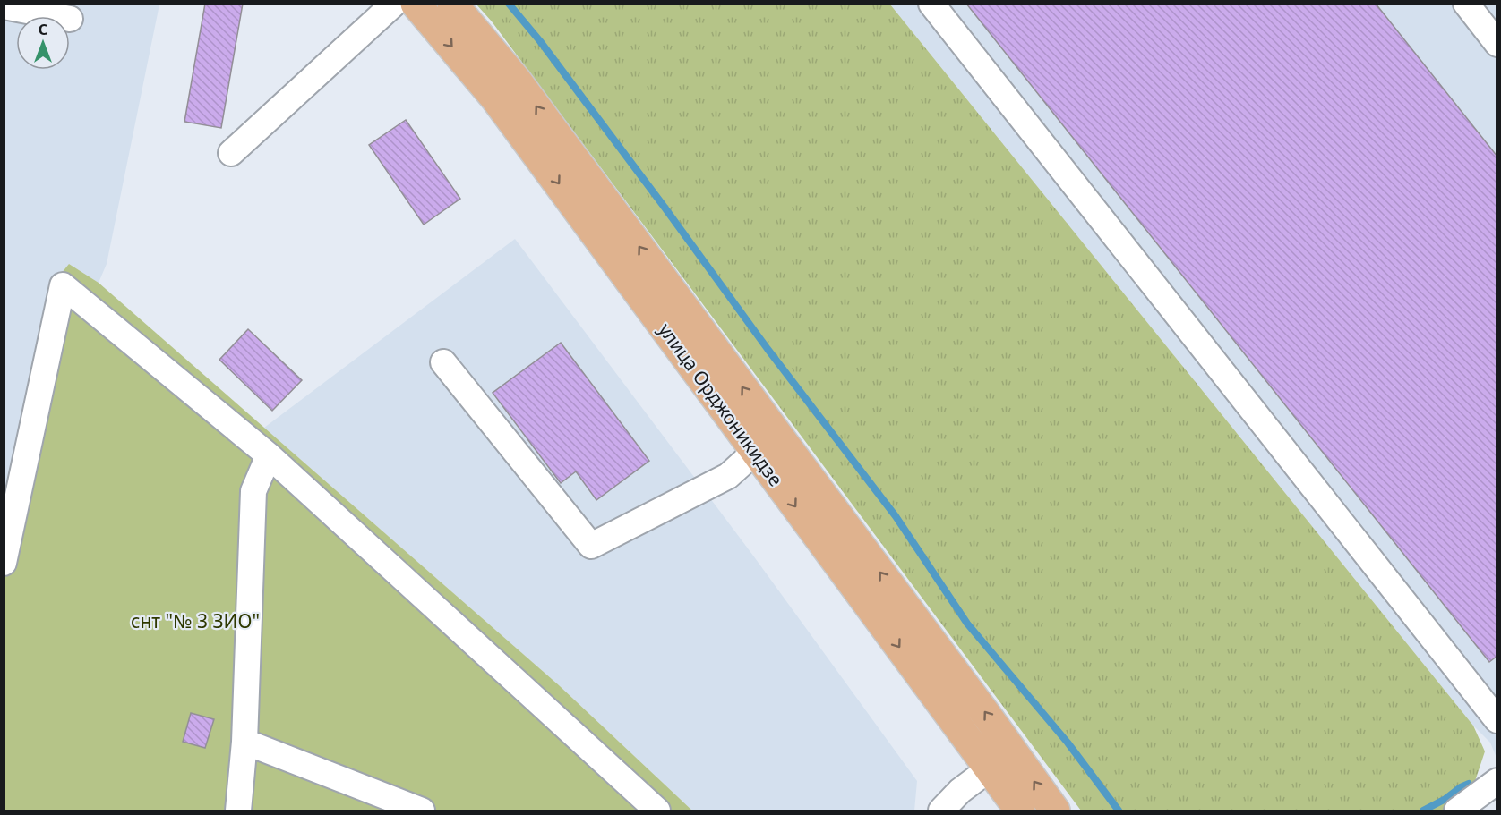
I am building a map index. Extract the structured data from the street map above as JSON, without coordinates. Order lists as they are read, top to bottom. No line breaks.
{"streets":{"main road":["улица Орджоникидзе"]},"parks":["снт \"№ 3 ЗИО\""],"north":"top"}
